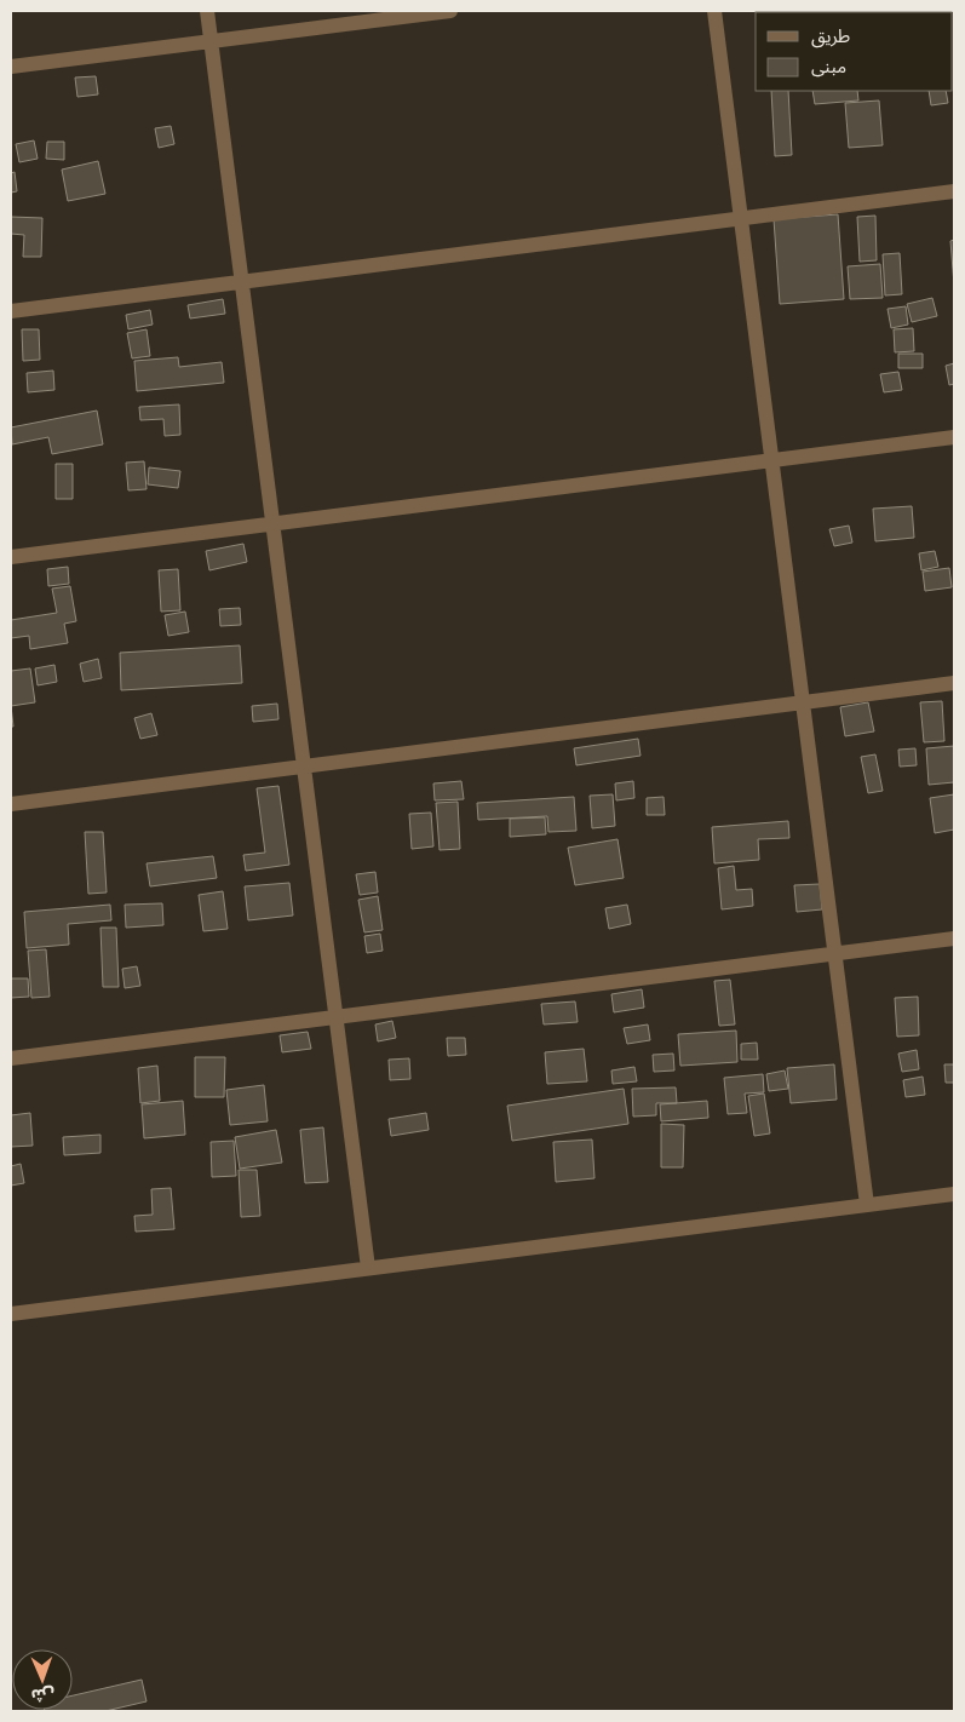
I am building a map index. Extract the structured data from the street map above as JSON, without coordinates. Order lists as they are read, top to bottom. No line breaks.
{"legend":["طريق","مبنى"],"north":"bottom"}
